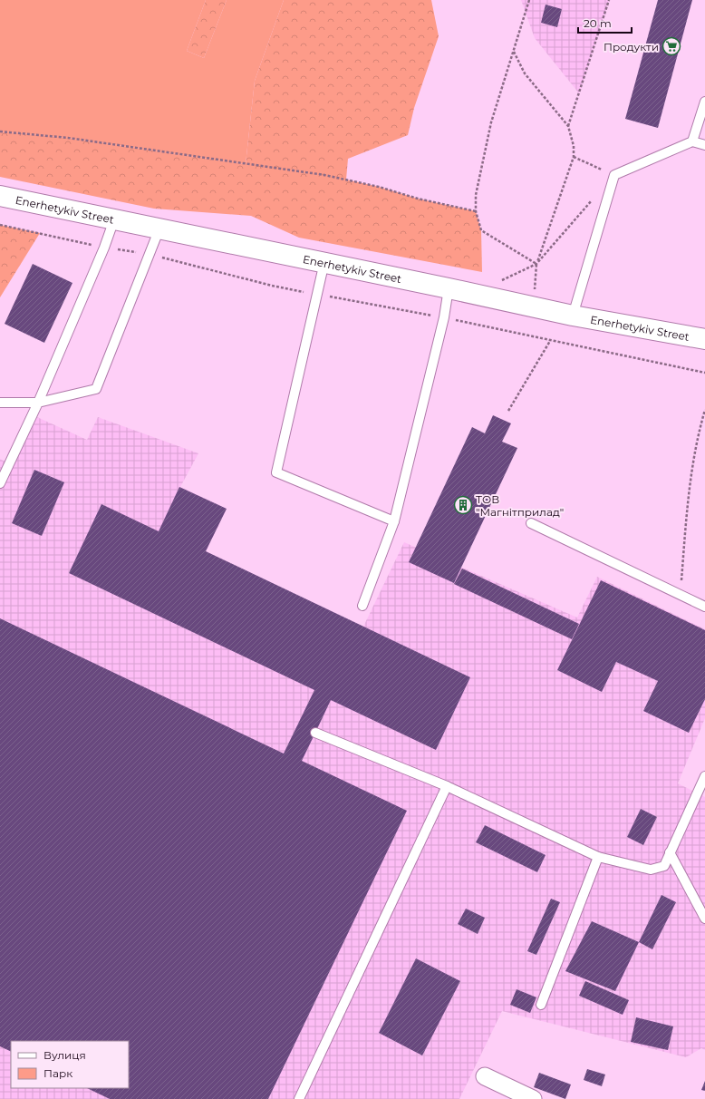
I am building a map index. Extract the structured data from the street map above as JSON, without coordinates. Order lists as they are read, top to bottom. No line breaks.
{"streets":{"main road":["Enerhetykiv Street"]},"places":{"supermarket":["Продукти"],"building":["ТОВ \"Магнітприлад\""]},"legend":["Вулиця","Парк"],"scale_bar":"20 m"}
